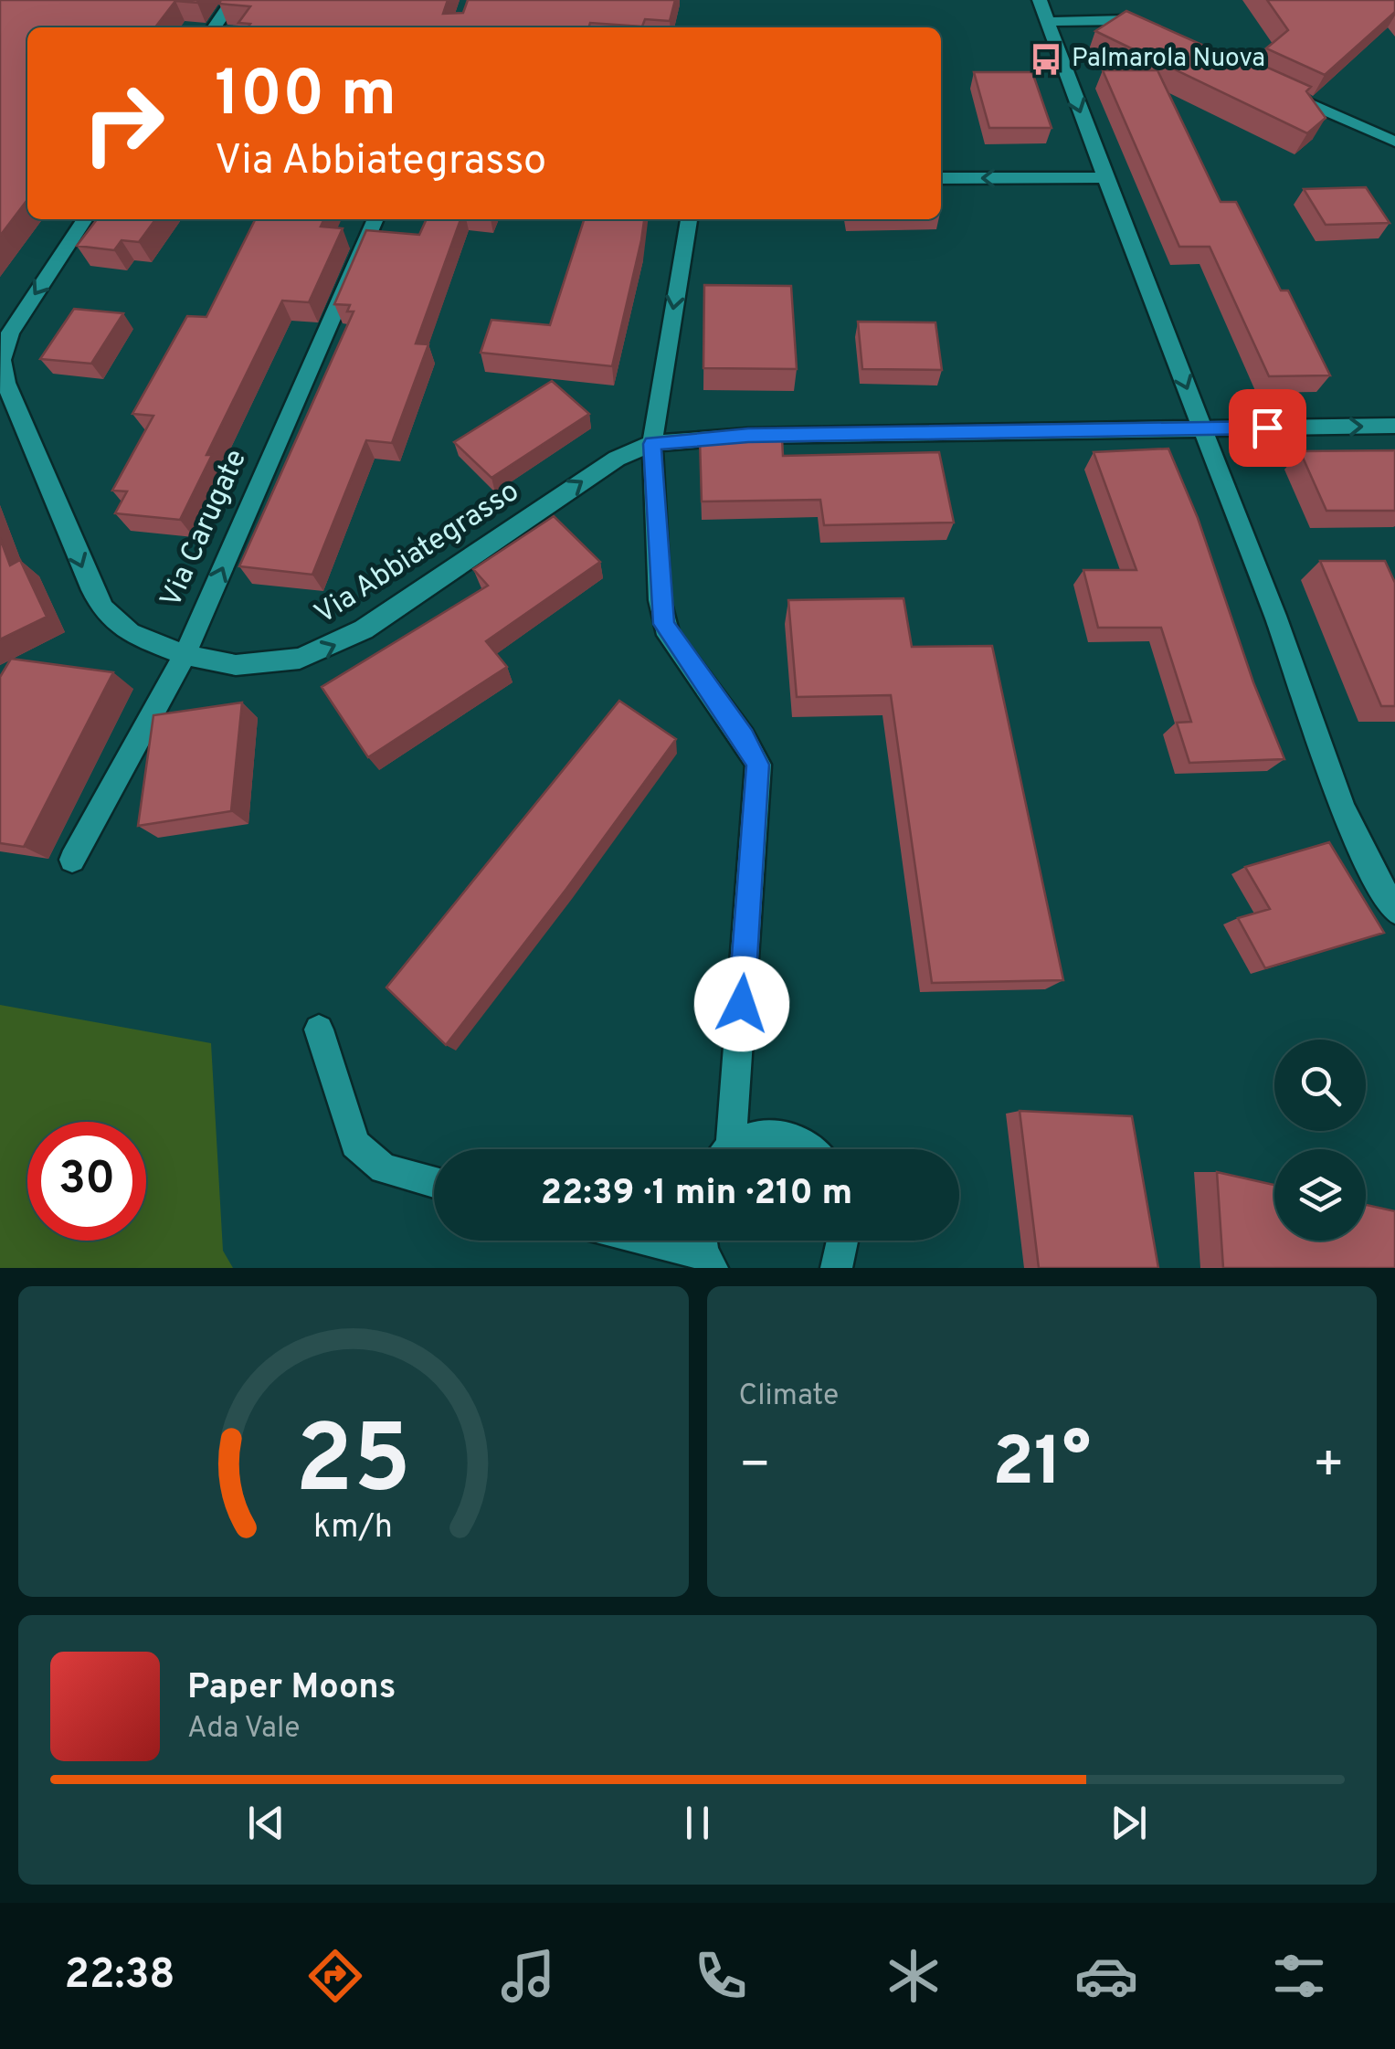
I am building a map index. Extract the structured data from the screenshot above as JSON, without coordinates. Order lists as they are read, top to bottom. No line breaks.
{"streets":{"street":["Via Carugate","Via Abbiategrasso"]},"crossings":[["Via Carugate","Via Abbiategrasso"]],"one_way":["Via Carugate"],"places":{"bus stop":["Palmarola Nuova"]},"page":{"turn":["100 m","Via Abbiategrasso"],"limit":"30","trip":"22:39 · 1 min · 210 m","tile":"Climate","heat":["−","21°","+"],"song":["Paper Moons","Ada Vale"],"tabs":"22:38","gauge":["25","km/h"]}}
